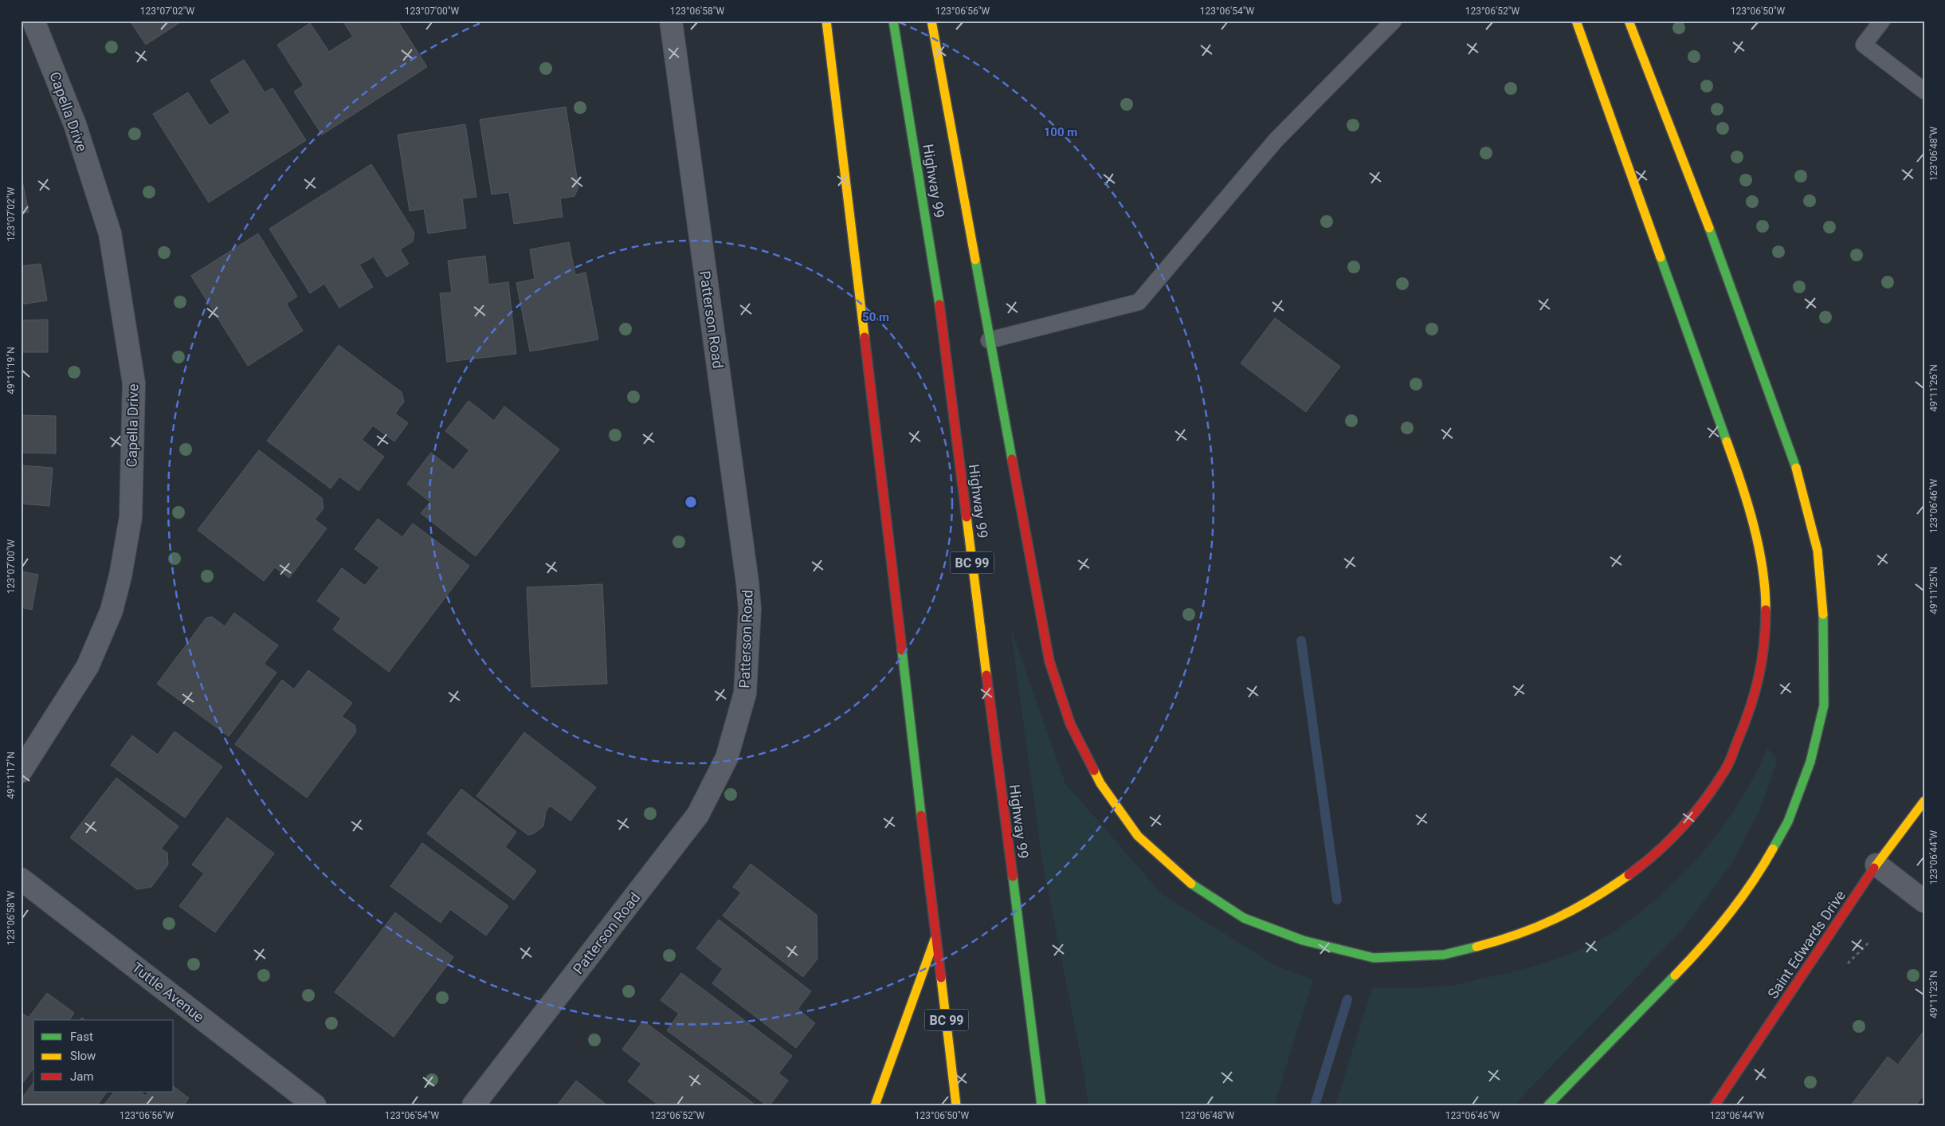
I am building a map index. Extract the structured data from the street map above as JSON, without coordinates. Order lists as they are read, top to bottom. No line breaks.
{"streets":{"main road":["Highway 99","BC 99","Saint Edwards Drive"],"street":["Capella Drive","Patterson Road","Tuttle Avenue"]},"legend":["Fast","Slow","Jam"],"coordinates":["123°07'02\"W","123°07'00\"W","123°06'58\"W","123°06'56\"W","123°06'54\"W","123°06'52\"W","123°06'50\"W","123°06'48\"W","49°11'19\"N","49°11'26\"N","123°06'46\"W","49°11'25\"N","49°11'17\"N","123°06'44\"W","49°11'23\"N"],"rings":["100 m","50 m"]}
